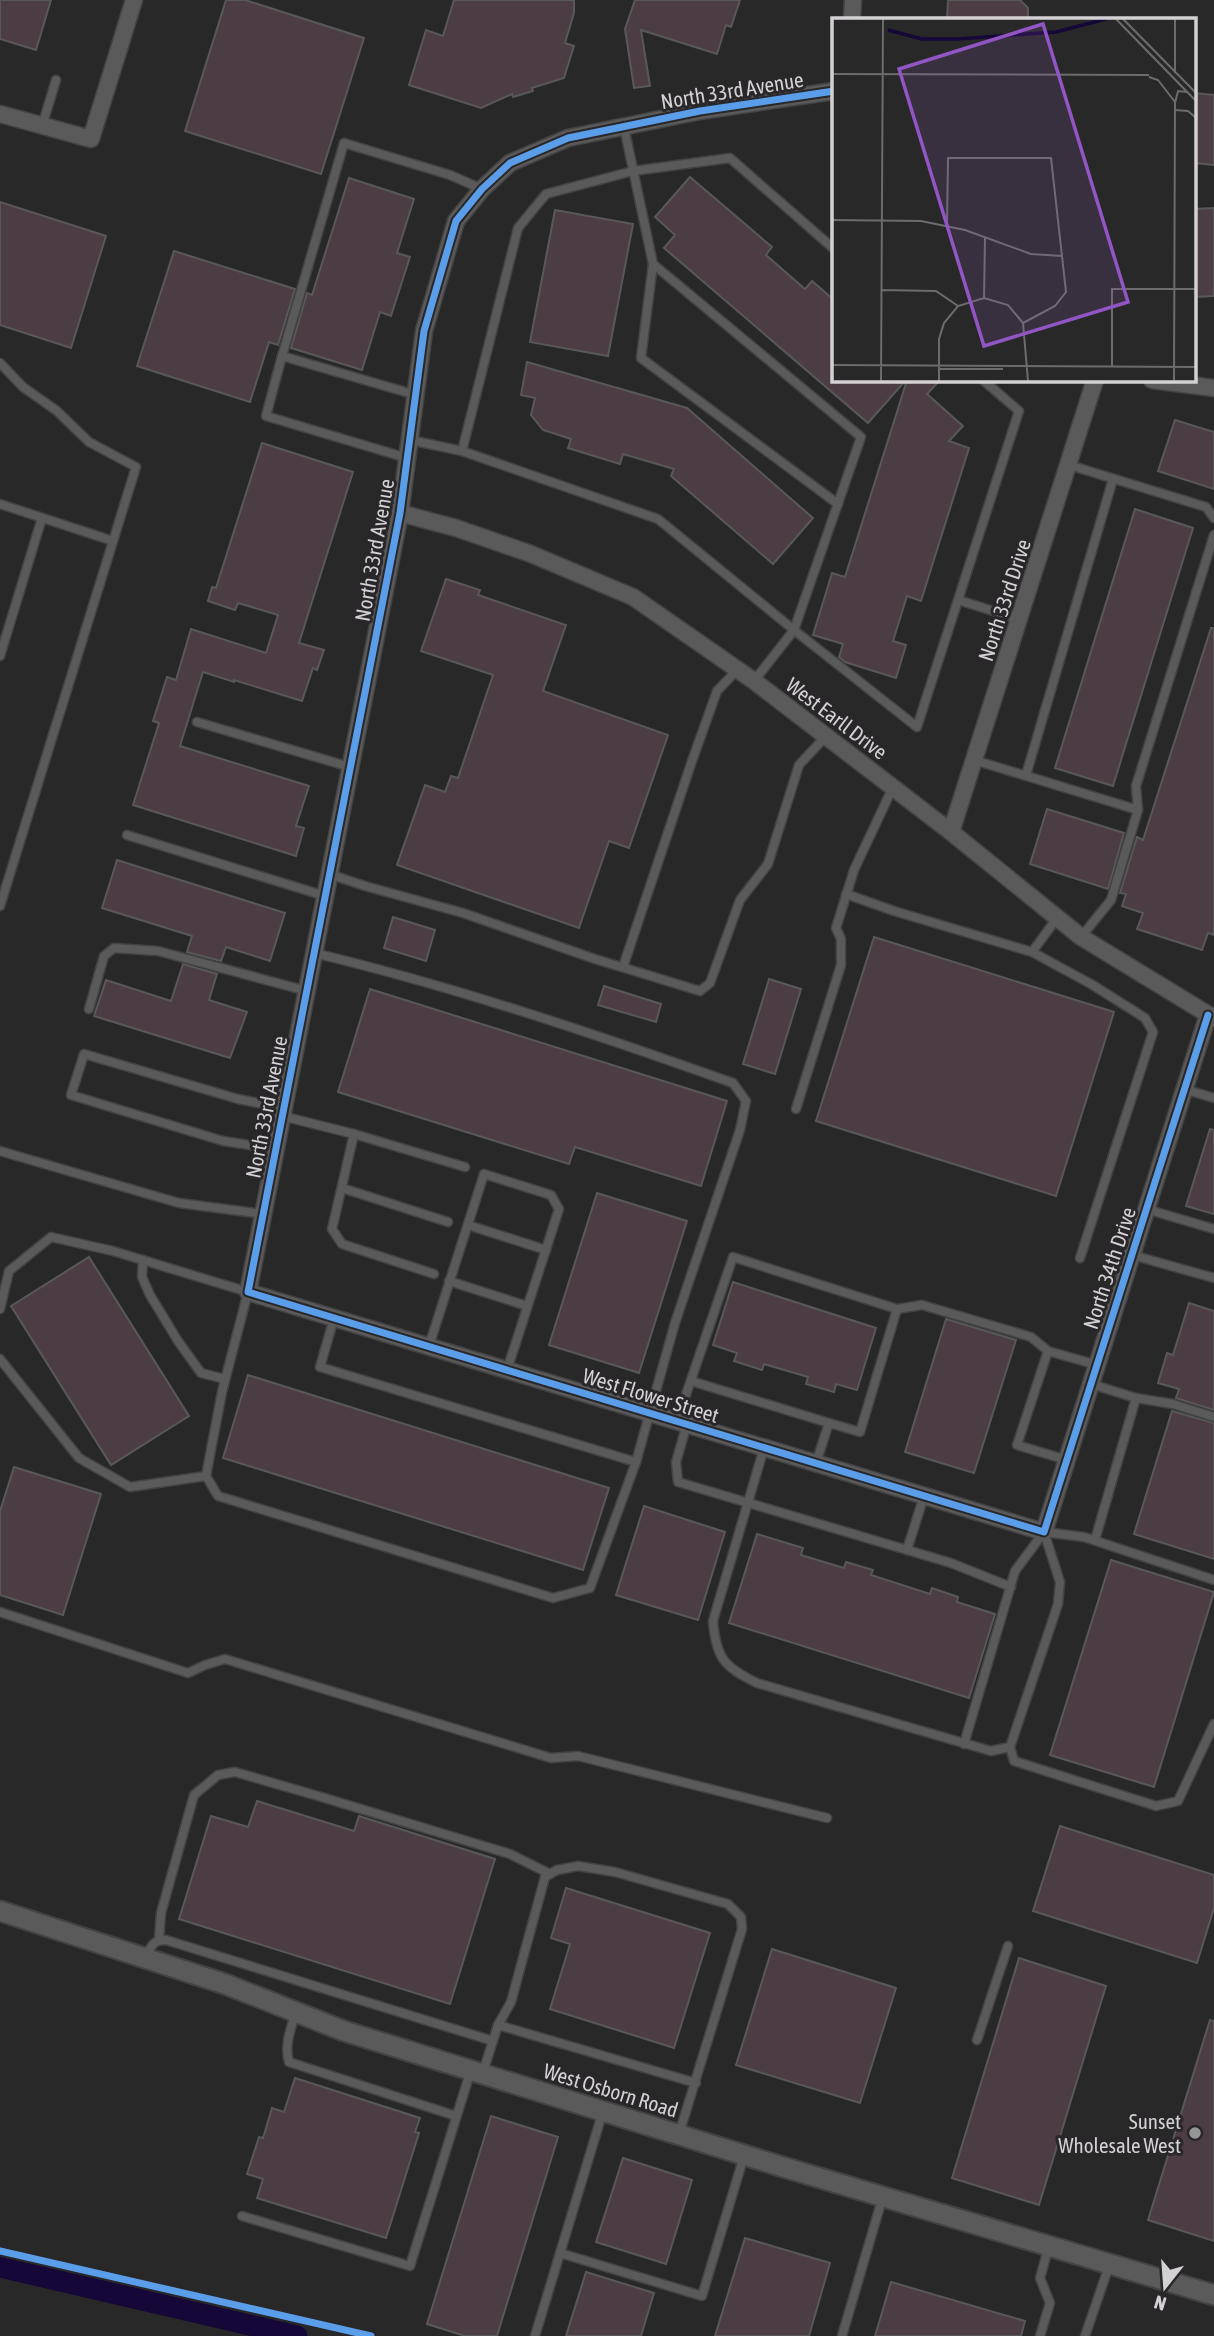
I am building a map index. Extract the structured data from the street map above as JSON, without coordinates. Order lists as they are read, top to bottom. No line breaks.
{"streets":{"street":["North 33rd Avenue","North 33rd Drive","West Earll Drive","North 34th Drive","West Flower Street","West Osborn Road"]},"crossings":[["North 33rd Avenue","West Earll Drive"],["North 33rd Avenue","West Flower Street"],["North 33rd Drive","West Earll Drive"],["West Earll Drive","North 34th Drive"],["North 34th Drive","West Flower Street"]],"places":["Sunset Wholesale West"],"north":"bottom"}
